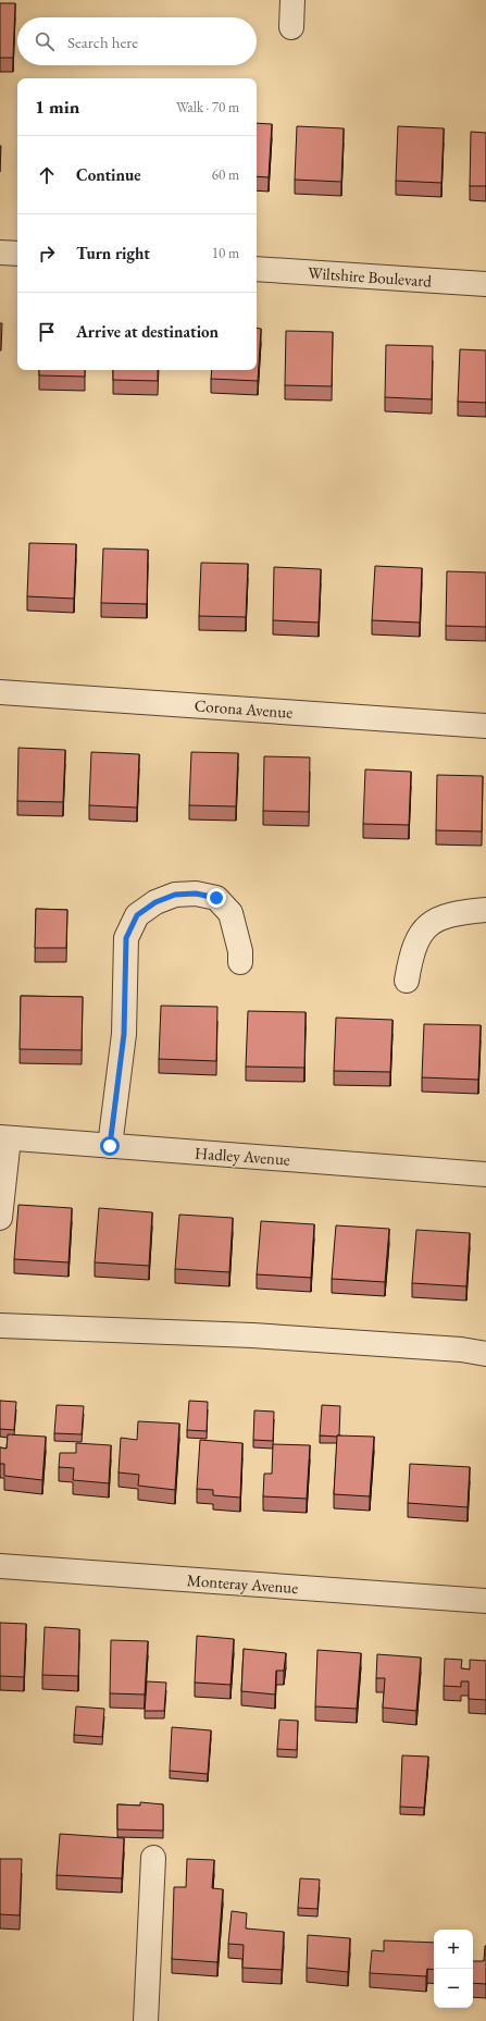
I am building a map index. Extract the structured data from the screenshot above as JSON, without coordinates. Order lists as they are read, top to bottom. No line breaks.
{"streets":{"street":["Wiltshire Boulevard","Corona Avenue","Hadley Avenue","Monteray Avenue"]},"page":{"search":"Search here","heading":["1 min","Walk · 70 m"],"list":[["Continue","60 m"],["Turn right","10 m"],"Arrive at destination"],"map_buttons":["+","−"]}}
